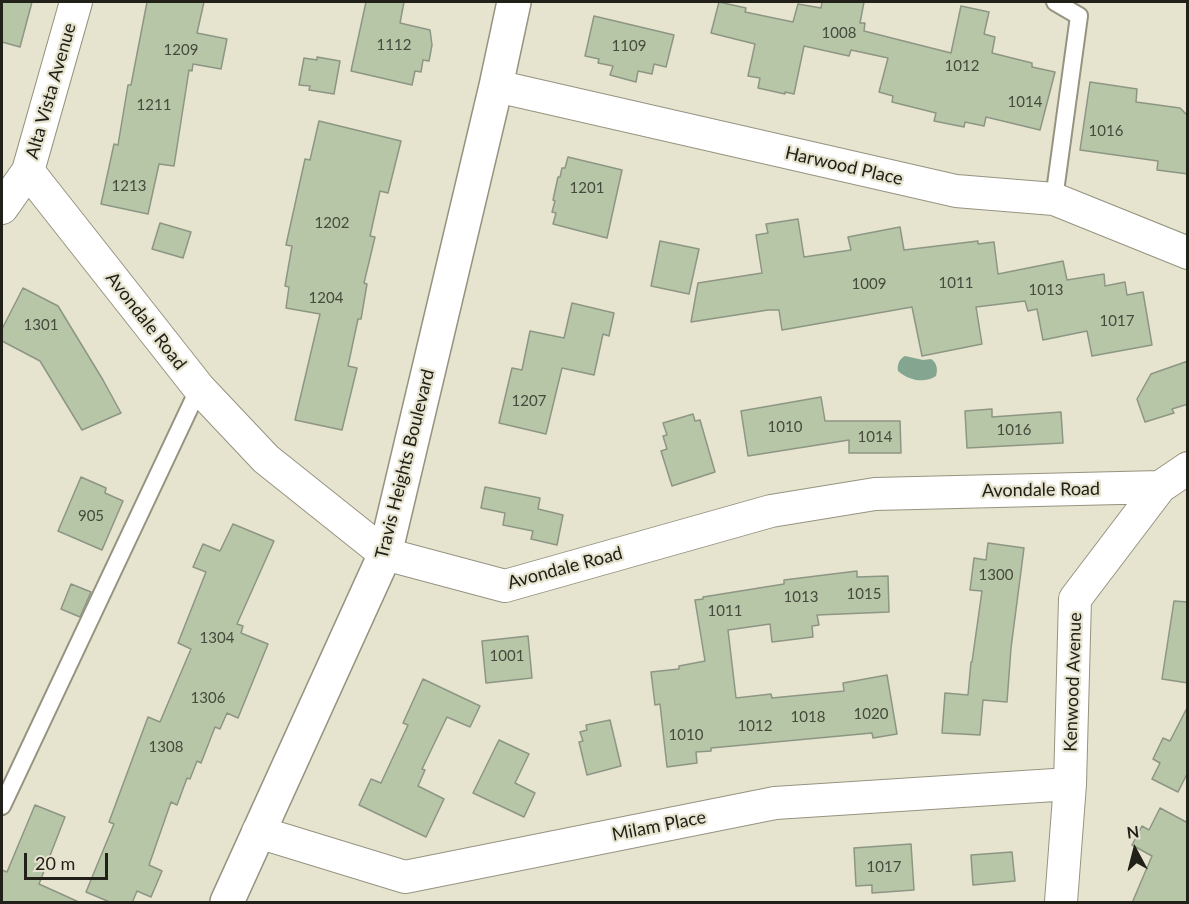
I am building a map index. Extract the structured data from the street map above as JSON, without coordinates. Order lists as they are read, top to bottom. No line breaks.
{"streets":{"street":["Alta Vista Avenue","Harwood Place","Avondale Road","Travis Heights Boulevard","Kenwood Avenue","Milam Place"]},"crossings":[["Alta Vista Avenue","Avondale Road"],["Harwood Place","Travis Heights Boulevard"],["Avondale Road","Travis Heights Boulevard"],["Avondale Road","Kenwood Avenue"],["Travis Heights Boulevard","Milam Place"],["Kenwood Avenue","Milam Place"]],"house_numbers":["1008","1112","1109","1209","1012","1014","1211","1016","1213","1201","1202","1011","1009","1013","1204","1017","1301","1207","1010","1016","1014","905","1300","1015","1013","1011","1304","1001","1306","1020","1018","1012","1010","1308","1017"],"scale_bar":"20 m","north":"top"}
